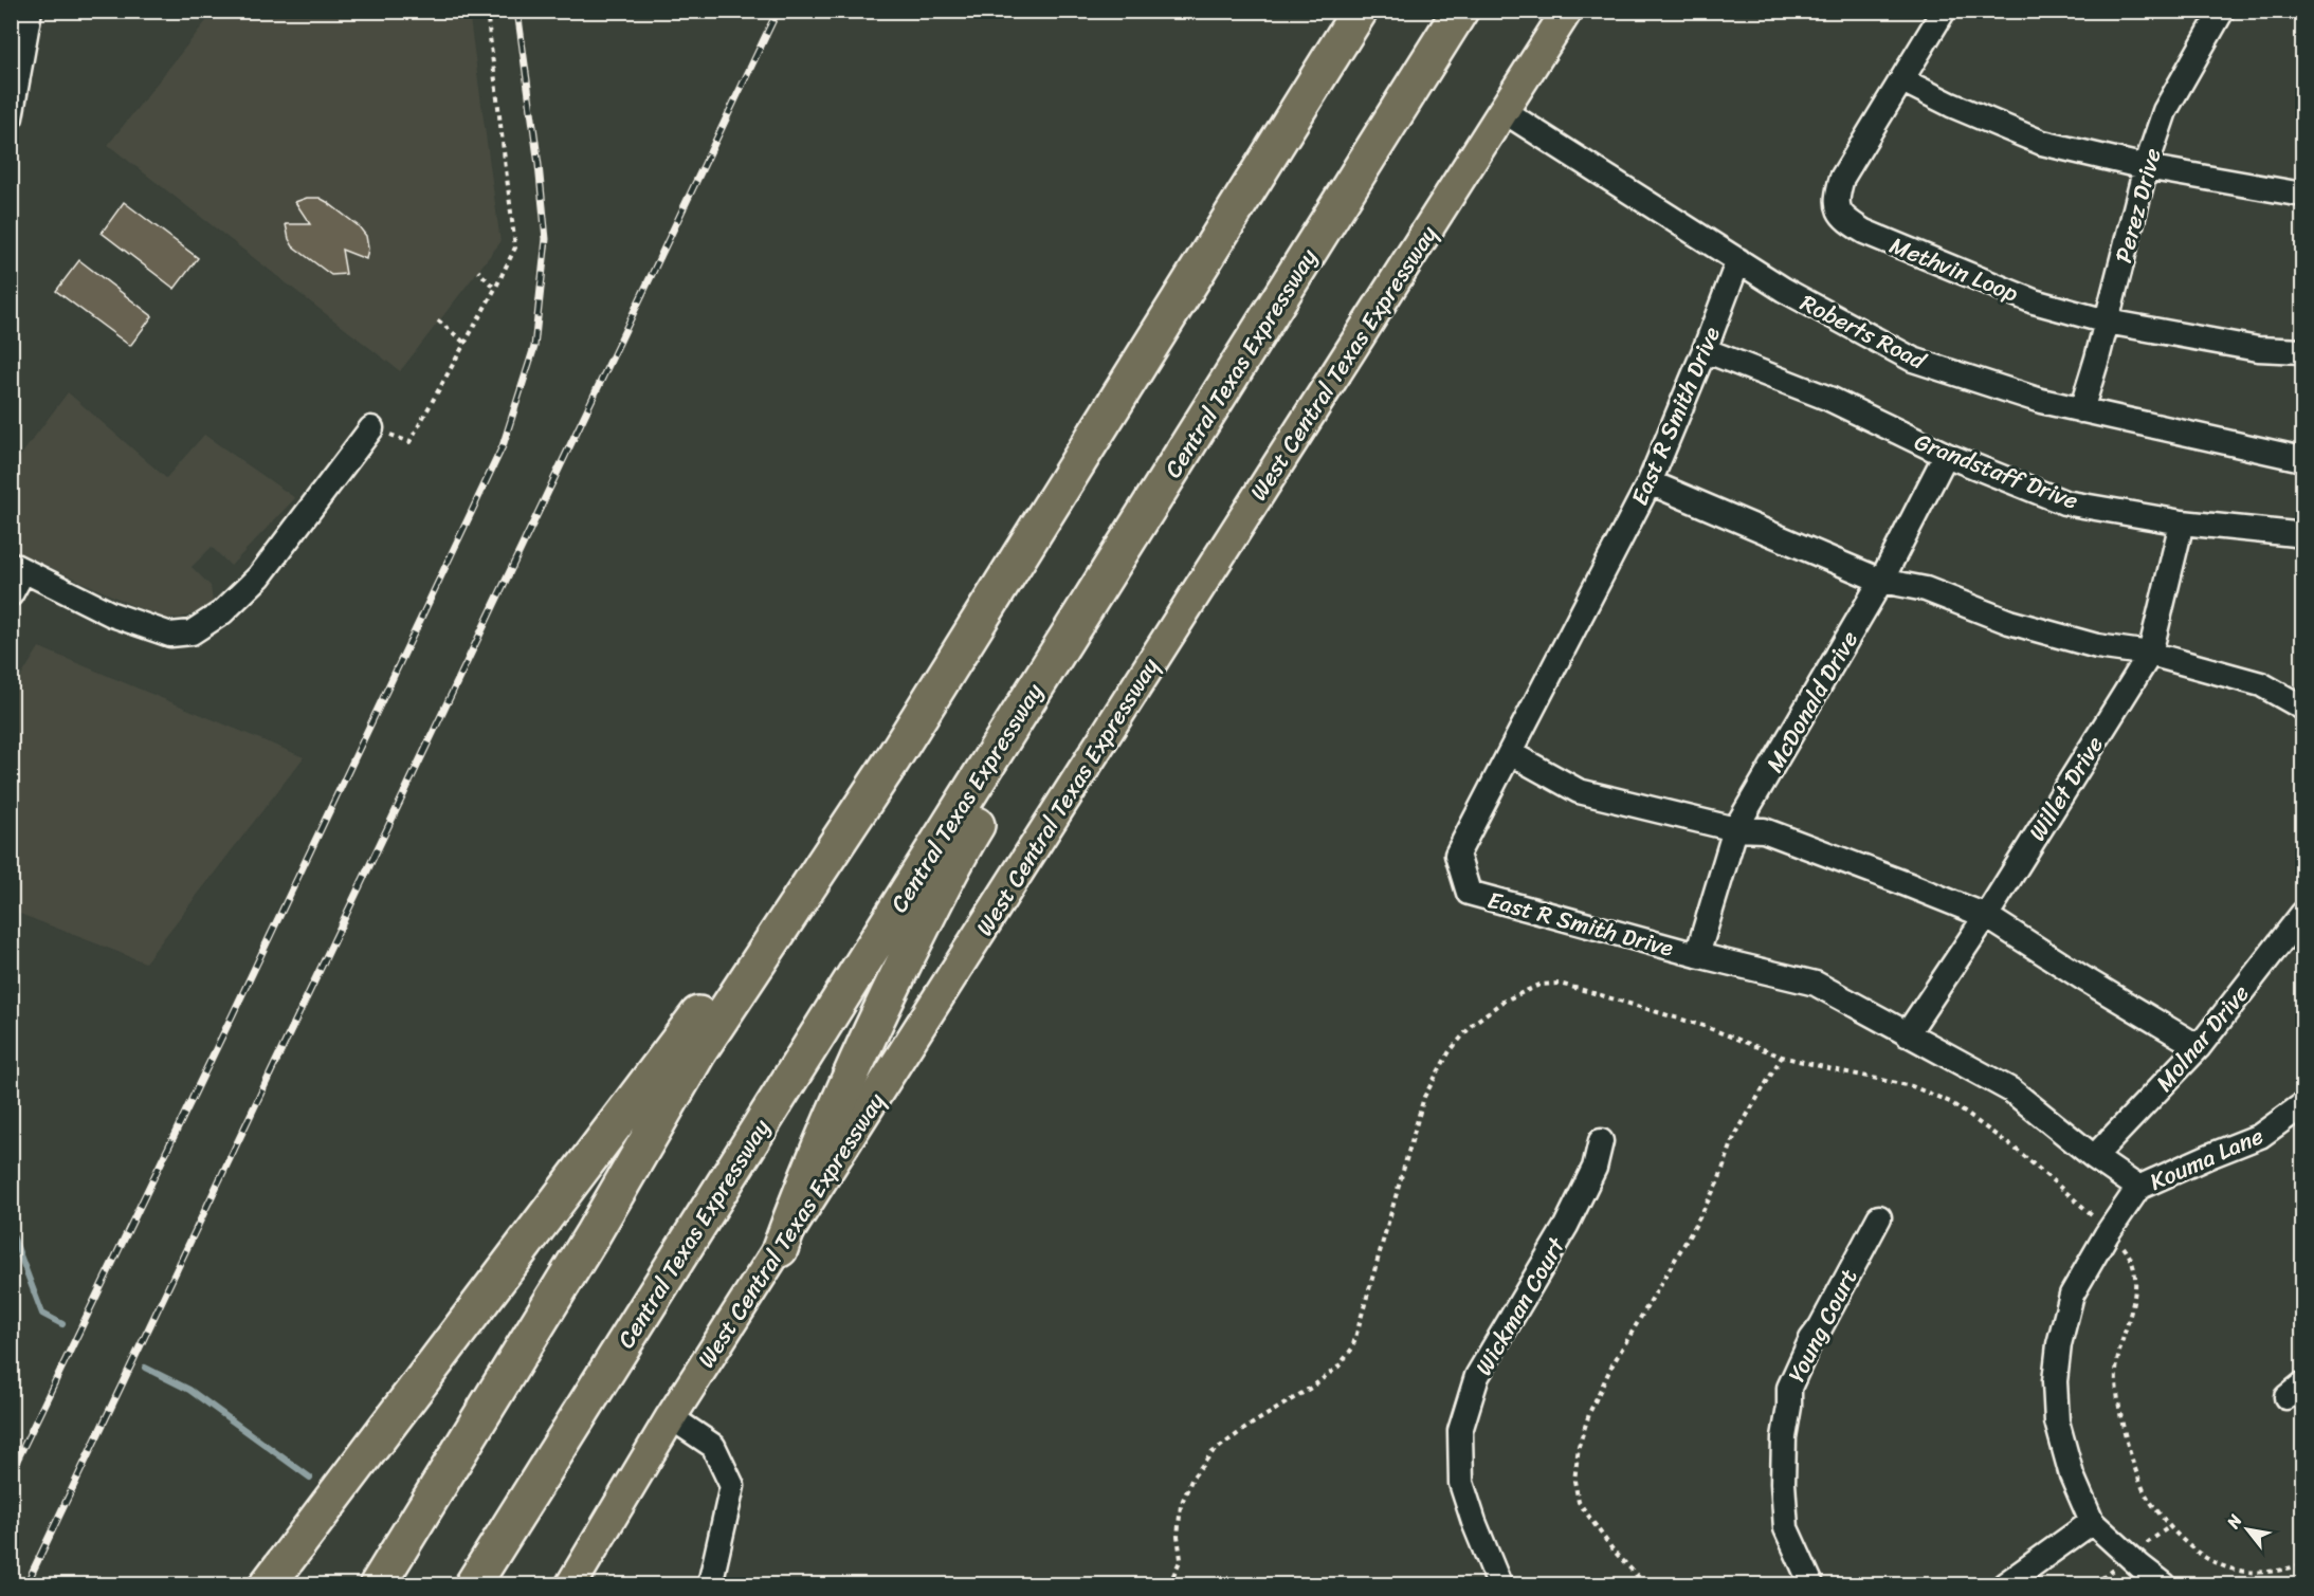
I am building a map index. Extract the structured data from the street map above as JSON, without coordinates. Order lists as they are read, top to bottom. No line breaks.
{"streets":{"highway":["Central Texas Expressway"],"main road":["West Central Texas Expressway"],"street":["Perez Drive","Methvin Loop","Roberts Road","East R Smith Drive","Grandstaff Drive","McDonald Drive","Willet Drive","Molnar Drive","Kouma Lane","Wickman Court","Young Court"]},"crossings":[["Perez Drive","Methvin Loop"],["Perez Drive","Roberts Road"],["Roberts Road","West Central Texas Expressway"],["Roberts Road","East R Smith Drive"],["East R Smith Drive","Grandstaff Drive"],["East R Smith Drive","McDonald Drive"],["East R Smith Drive","Willet Drive"],["East R Smith Drive","Molnar Drive"],["East R Smith Drive","Kouma Lane"],["Grandstaff Drive","McDonald Drive"],["Grandstaff Drive","Willet Drive"]],"north":"top left"}
